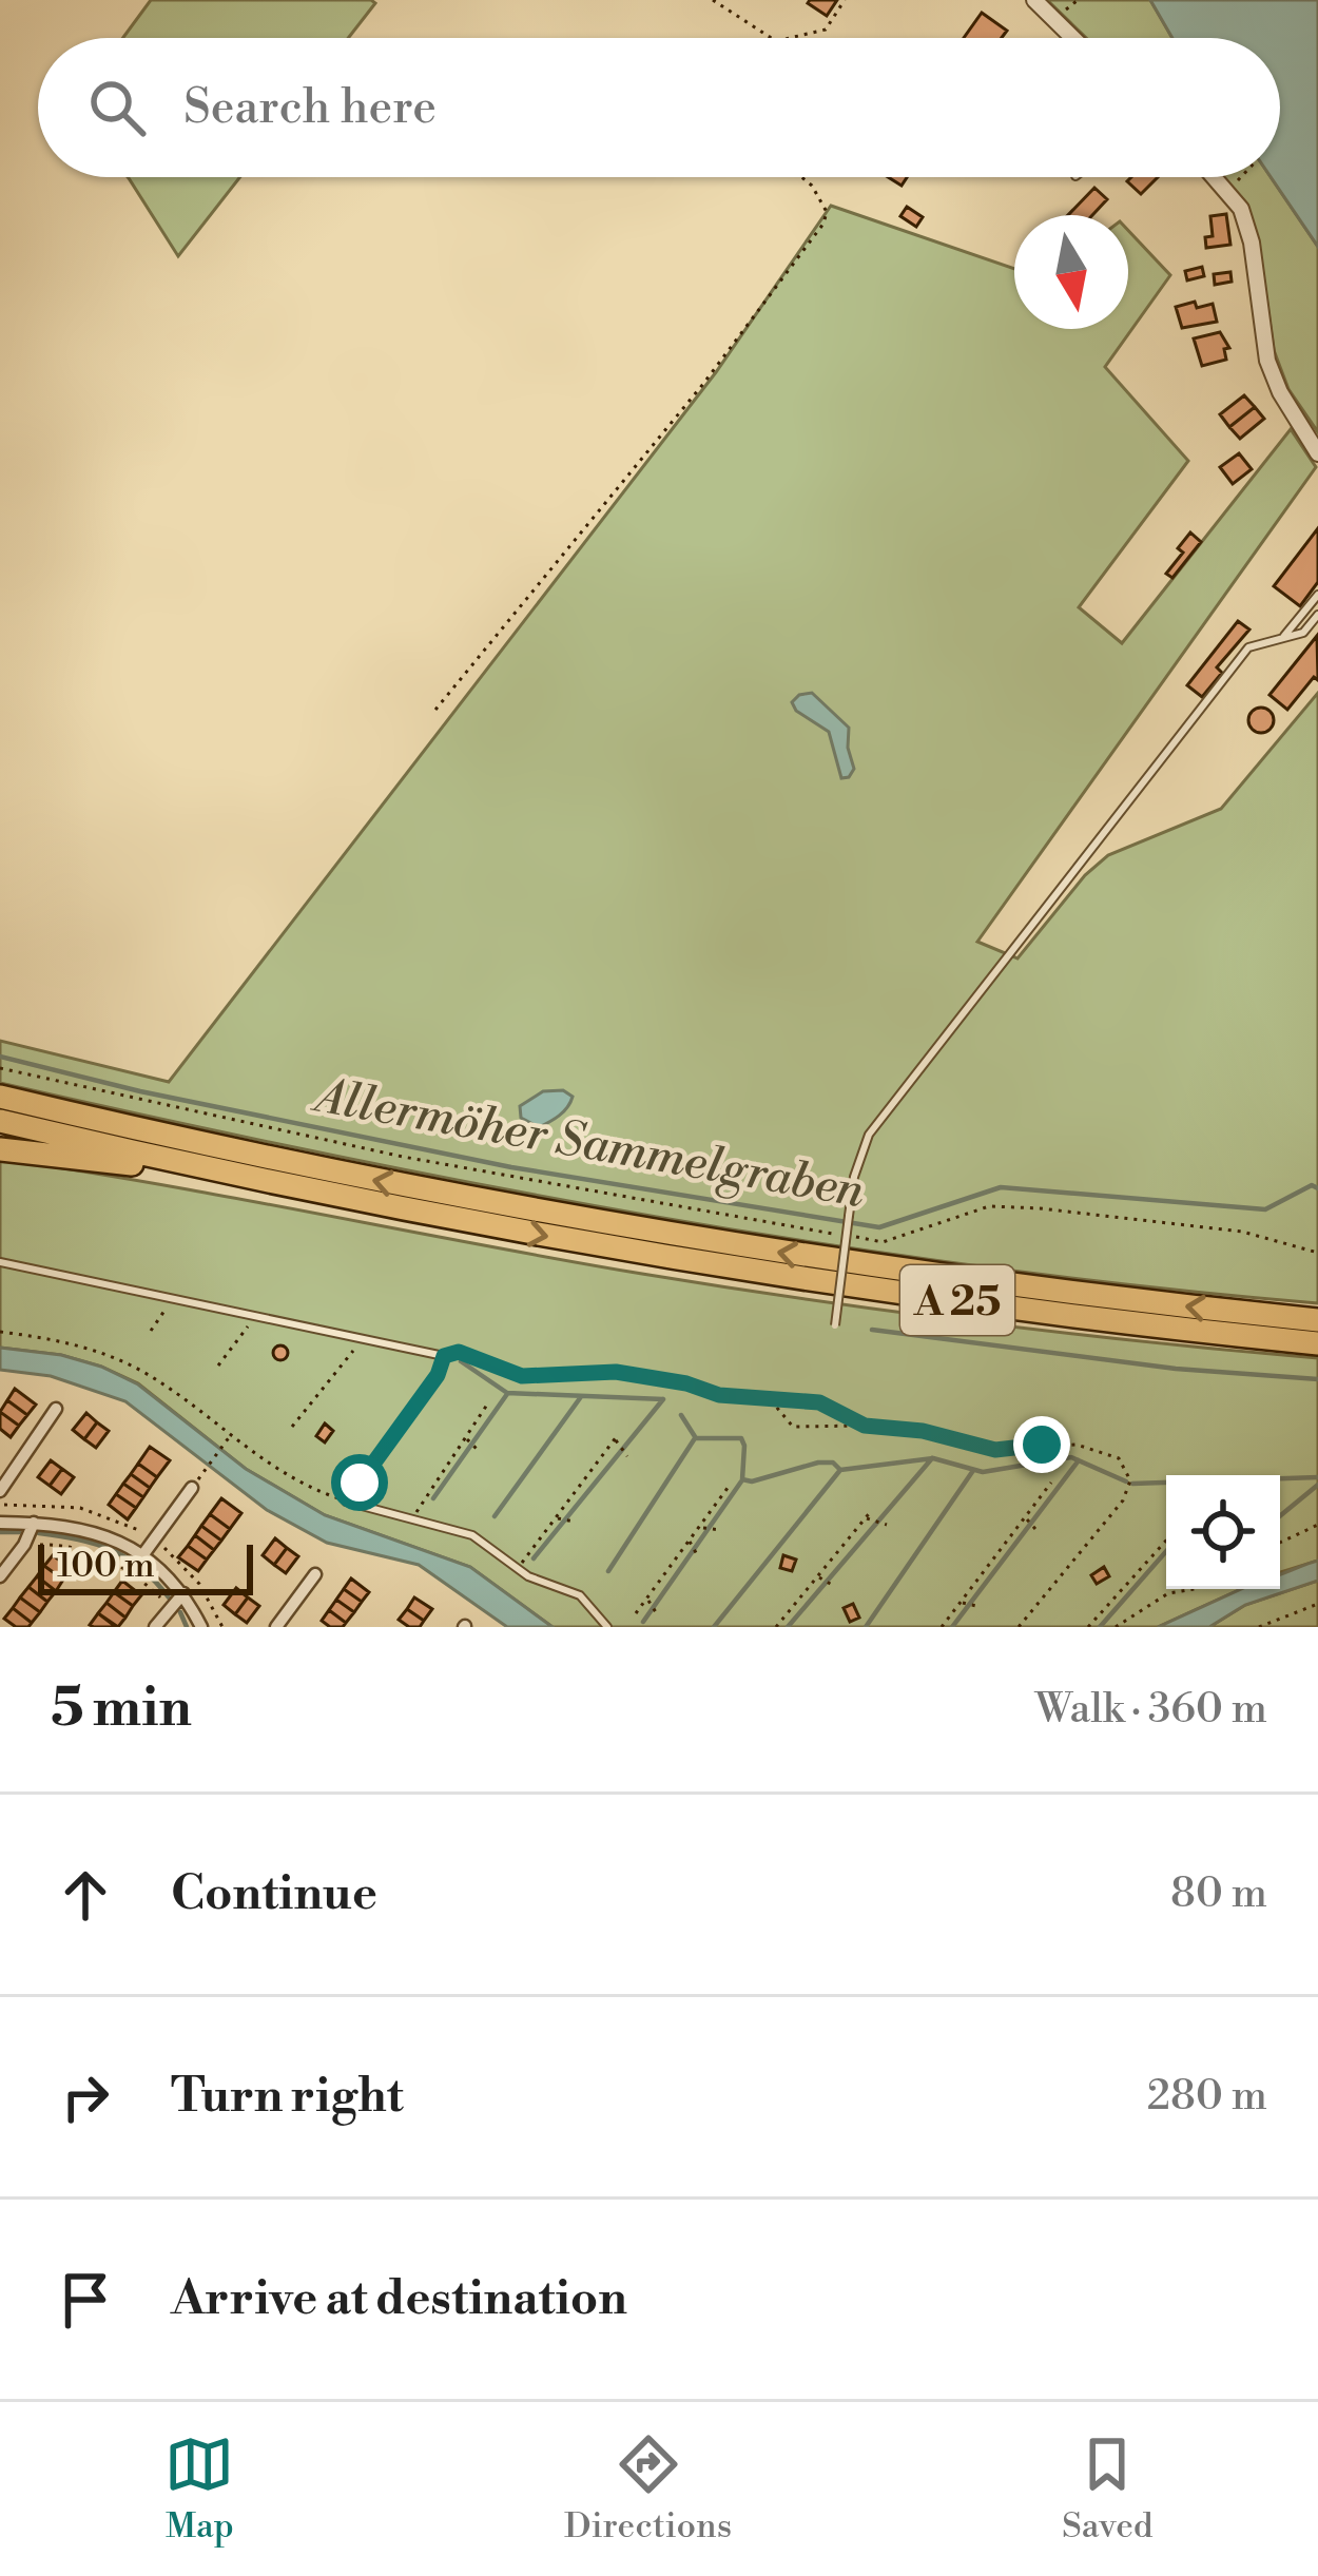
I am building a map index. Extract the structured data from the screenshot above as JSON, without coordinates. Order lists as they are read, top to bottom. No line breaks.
{"streets":{"highway":["A 25"]},"water":["Allermöher Sammelgraben"],"scale_bar":"100 m","north":"bottom","page":{"search":"Search here","scale":"100 m","heading":["5 min","Walk · 360 m"],"list":[["Continue","80 m"],["Turn right","280 m"],"Arrive at destination"],"nav":["Map","Directions","Saved"]}}
